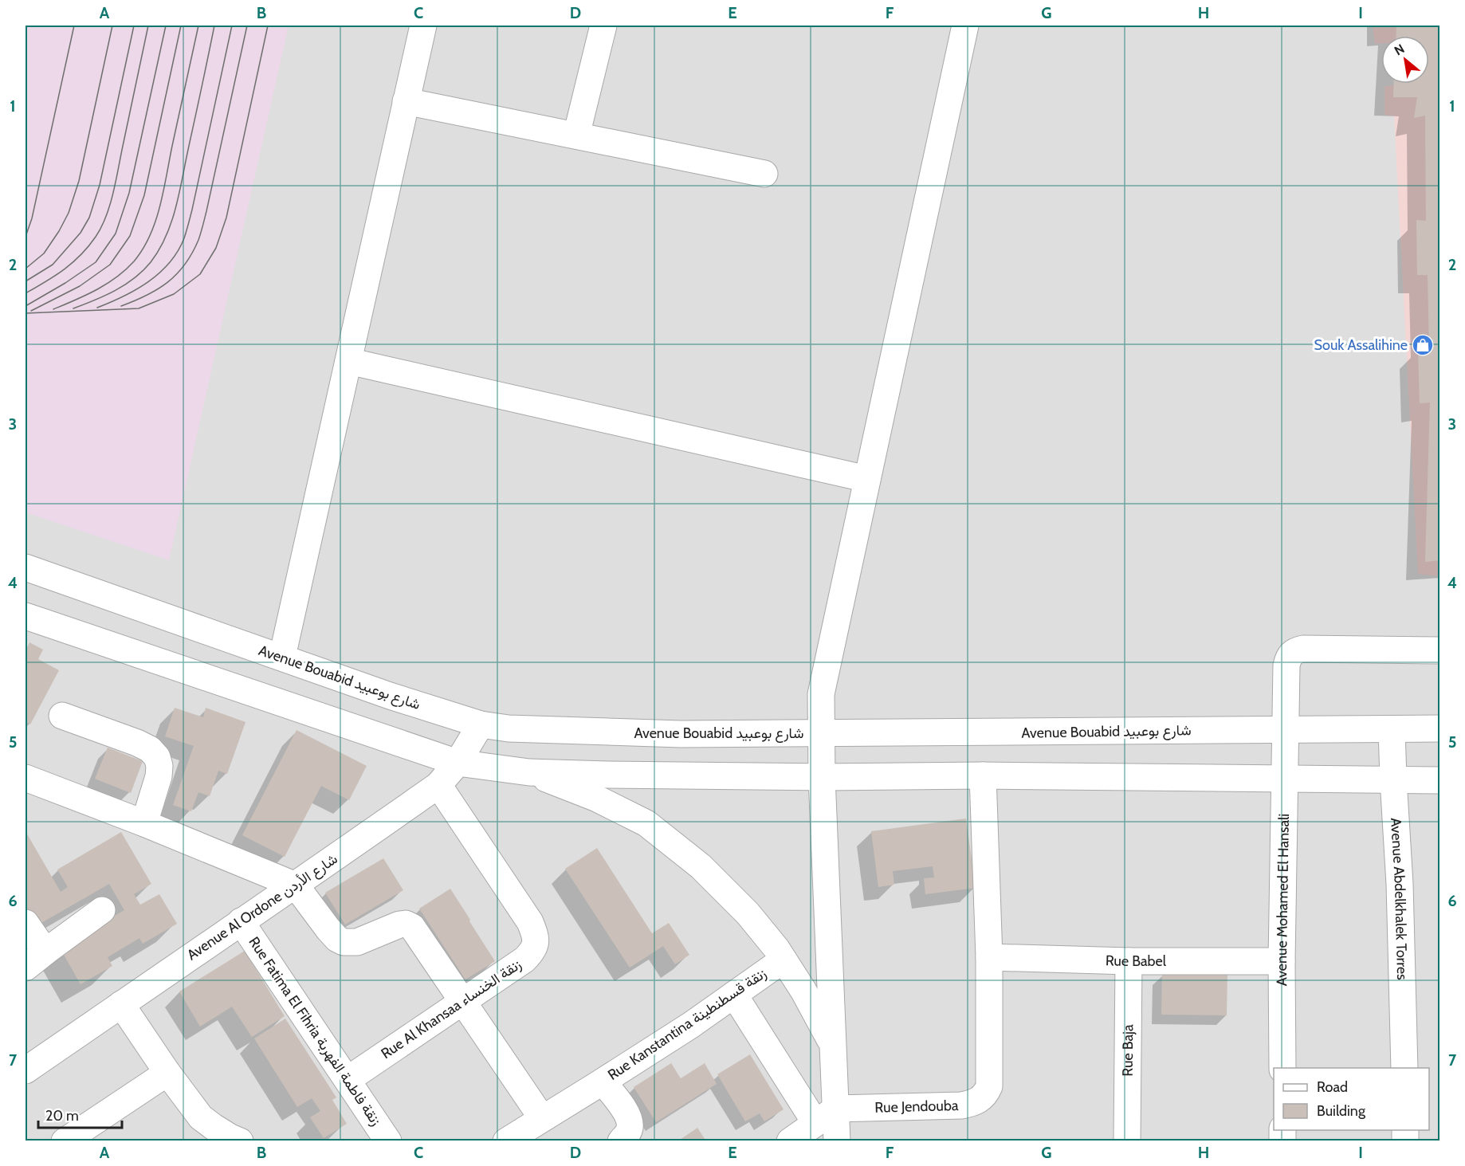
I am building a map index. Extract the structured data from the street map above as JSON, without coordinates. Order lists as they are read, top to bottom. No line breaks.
{"streets":{"street":["Avenue Bouabid شارع بوعبيد","Avenue Mohamed El Hansali","Avenue Abdelkhalek Torres","Avenue Al Ordone شارع الأردن","Rue Babel","Rue Al Khansaa زنقة الخنساء","Rue Kanstantina زنقة قسطنطينة","Rue Fatima El Fihria زنقة فاطمة الفهربة","Rue Baja","Rue Jendouba"]},"crossings":[["Avenue Bouabid شارع بوعبيد","Avenue Mohamed El Hansali"],["Avenue Bouabid شارع بوعبيد","Avenue Abdelkhalek Torres"],["Avenue Bouabid شارع بوعبيد","Avenue Al Ordone شارع الأردن"],["Avenue Mohamed El Hansali","Rue Babel"],["Avenue Al Ordone شارع الأردن","Rue Al Khansaa زنقة الخنساء"],["Avenue Al Ordone شارع الأردن","Rue Fatima El Fihria زنقة فاطمة الفهربة"],["Rue Babel","Rue Baja"],["Rue Babel","Rue Jendouba"],["Rue Al Khansaa زنقة الخنساء","Rue Fatima El Fihria زنقة فاطمة الفهربة"]],"places":{"shop":["Souk Assalihine"]},"legend":["Road","Building"],"scale_bar":"20 m","north":"top left","grid":{"columns":["A","B","C","D","E","F","G","H","I"],"rows":["1","2","3","4","5","6","7"]}}
